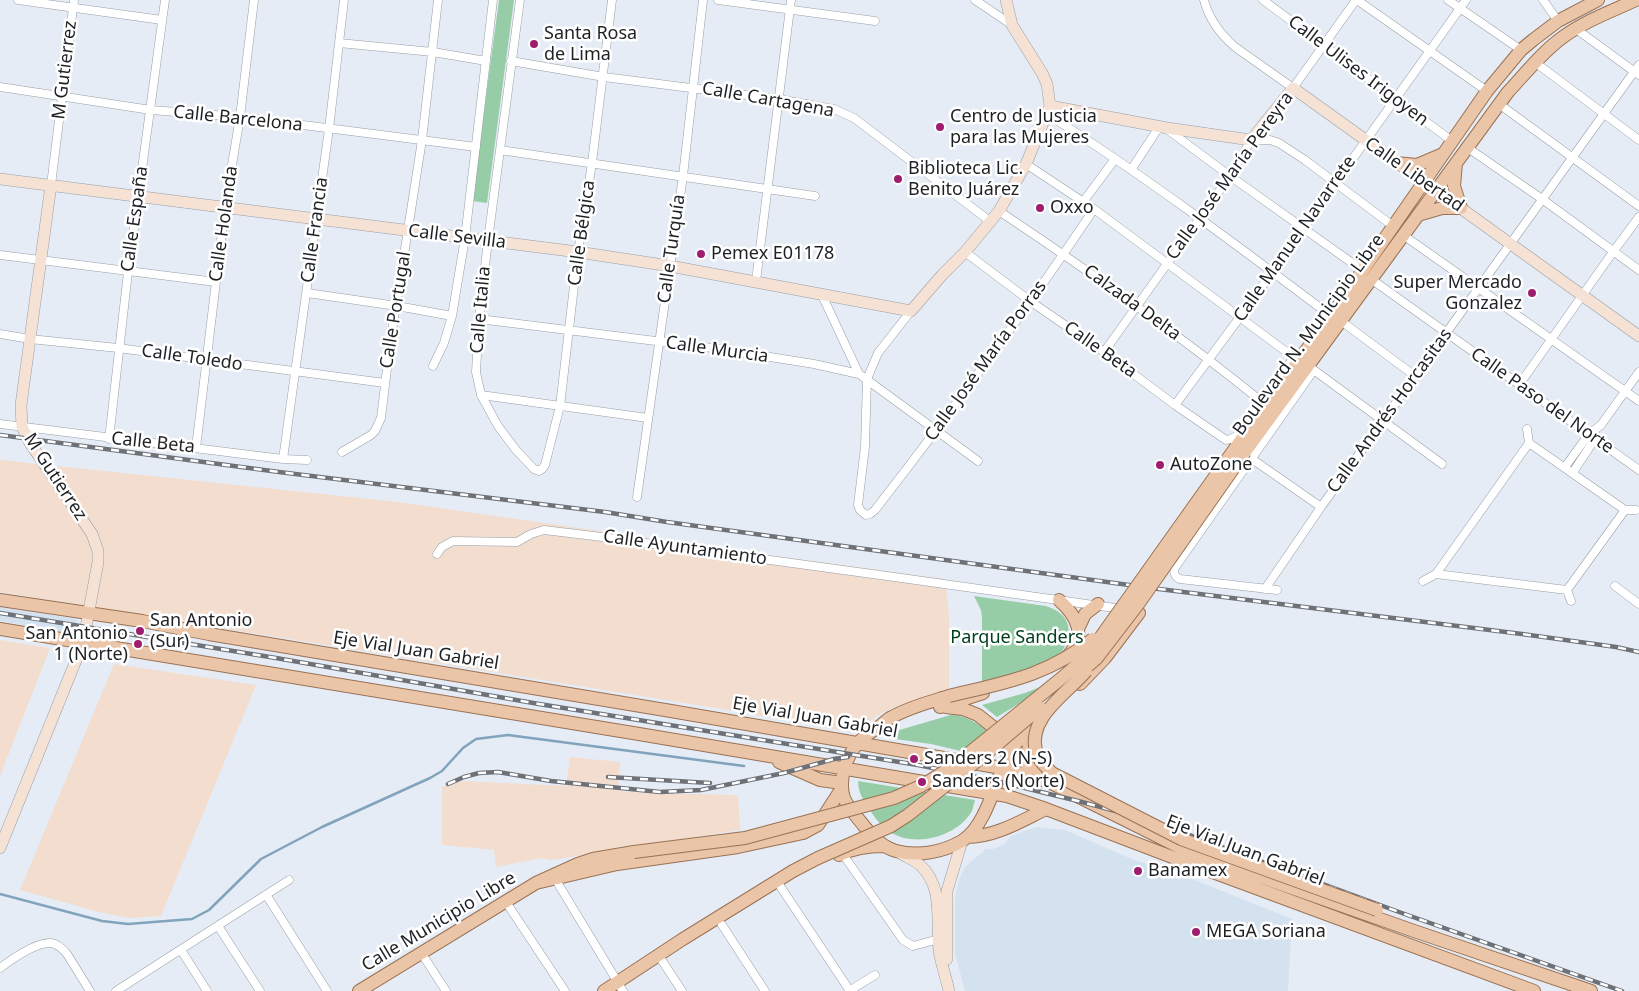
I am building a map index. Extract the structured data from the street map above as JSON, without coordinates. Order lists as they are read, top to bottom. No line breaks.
{"streets":{"main road":["Boulevard N. Municipio Libre","Eje Vial Juan Gabriel","Calle Municipio Libre"],"street":["M Gutierrez","Calle Ulises Irigoyen","Calle Cartagena","Calle Barcelona","Calle Libertad","Calle José María Pereyra","Calle España","Calle Holanda","Calle Francia","Calle Bélgica","Calle Sevilla","Calle Manuel Navarrete","Calle Turquía","Calzada Delta","Calle Portugal","Calle Italia","Calle Murcia","Calle Beta","Calle Toledo","Calle José María Porras","Calle Paso del Norte","Calle Andrés Horcasitas","Calle Ayuntamiento"]},"crossings":[["M Gutierrez","Calle Barcelona"],["M Gutierrez","Calle Sevilla"],["M Gutierrez","Calle Beta"],["M Gutierrez","Calle Toledo"],["M Gutierrez","Eje Vial Juan Gabriel"],["Calle Ulises Irigoyen","Calle José María Pereyra"],["Calle Ulises Irigoyen","Calle Manuel Navarrete"],["Calle Ulises Irigoyen","Boulevard N. Municipio Libre"],["Calle Cartagena","Calle Bélgica"],["Calle Cartagena","Calle Turquía"],["Calle Cartagena","Calle Italia"],["Calle Barcelona","Calle España"],["Calle Barcelona","Calle Holanda"],["Calle Barcelona","Calle Francia"],["Calle Barcelona","Calle Portugal"],["Calle Barcelona","Calle Italia"],["Calle Libertad","Calle José María Pereyra"],["Calle Libertad","Calle Manuel Navarrete"],["Calle Libertad","Boulevard N. Municipio Libre"],["Calle Libertad","Calle Andrés Horcasitas"],["Calle José María Pereyra","Calzada Delta"],["Calle José María Pereyra","Calle Beta"],["Calle España","Calle Sevilla"],["Calle España","Calle Beta"],["Calle España","Calle Toledo"],["Calle Holanda","Calle Sevilla"],["Calle Holanda","Calle Beta"],["Calle Holanda","Calle Toledo"],["Calle Francia","Calle Sevilla"],["Calle Francia","Calle Beta"],["Calle Francia","Calle Toledo"],["Calle Bélgica","Calle Sevilla"],["Calle Bélgica","Calle Italia"],["Calle Bélgica","Calle Murcia"],["Calle Sevilla","Calle Turquía"],["Calle Sevilla","Calle Portugal"],["Calle Sevilla","Calle Italia"],["Calle Manuel Navarrete","Calzada Delta"],["Calle Manuel Navarrete","Calle Beta"],["Calle Turquía","Calle Murcia"],["Calzada Delta","Calle José María Porras"],["Calle Portugal","Calle Toledo"],["Calle Italia","Calle Murcia"],["Boulevard N. Municipio Libre","Calle Beta"],["Boulevard N. Municipio Libre","Calle Paso del Norte"],["Boulevard N. Municipio Libre","Calle Municipio Libre"],["Calle Murcia","Calle José María Porras"],["Calle Beta","Calle José María Porras"],["Calle Beta","Calle Andrés Horcasitas"],["Calle Paso del Norte","Calle Andrés Horcasitas"]],"parks":["Parque Sanders"],"places":["Santa Rosa de Lima","Centro de Justicia para las Mujeres","Biblioteca Lic. Benito Juárez","Oxxo","Pemex E01178","Super Mercado Gonzalez","AutoZone","San Antonio (Sur)","San Antonio 1 (Norte)","Sanders 2 (N-S)","Sanders (Norte)","Banamex","MEGA Soriana"]}
